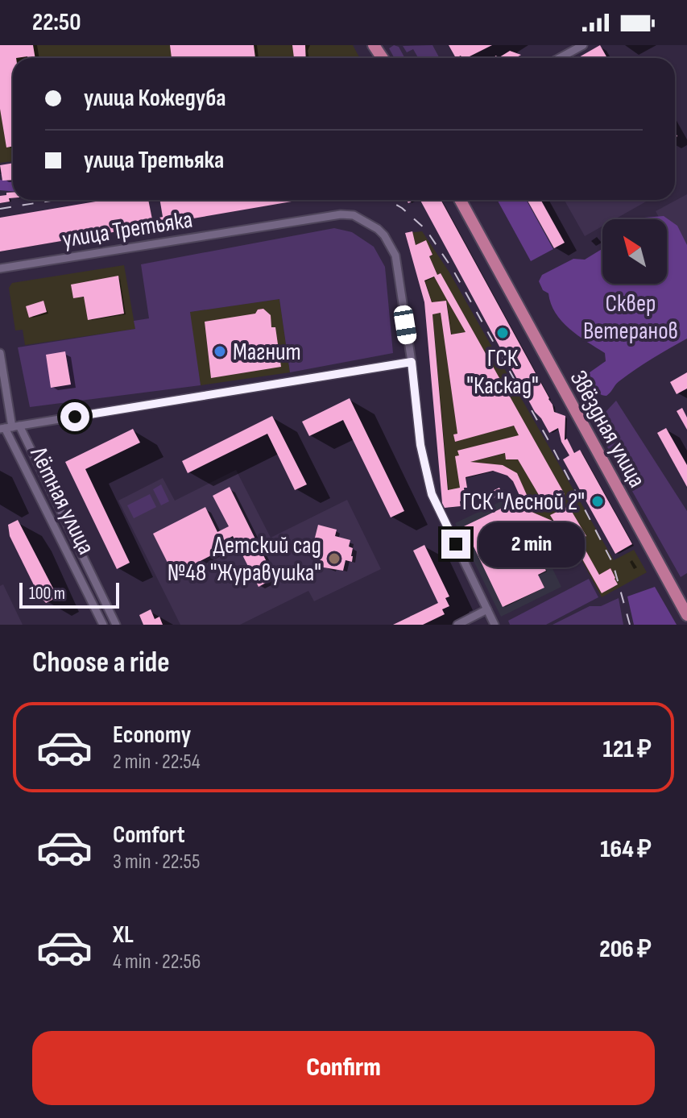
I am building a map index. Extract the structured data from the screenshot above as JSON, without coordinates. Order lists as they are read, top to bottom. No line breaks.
{"streets":{"main road":["Звёздная улица"],"street":["улица Третьяка","Лётная улица"]},"parks":["Сквер Ветеранов"],"places":["ГСК \"Каскад\"","Магнит","ГСК \"Лесной 2\"","Детский сад №48 \"Журавушка\""],"scale_bar":"100 m","north":"top left","page":{"status":"22:50","banner":["улица Кожедуба","улица Третьяка"],"bubble":"2 min","scale":"100 m","heading":"Choose a ride","list":[{"name":"Economy","note":"2 min · 22:54","value":"121 ₽"},{"name":"Comfort","note":"3 min · 22:55","value":"164 ₽"},{"name":"XL","note":"4 min · 22:56","value":"206 ₽"}],"buttons":"Confirm"}}
